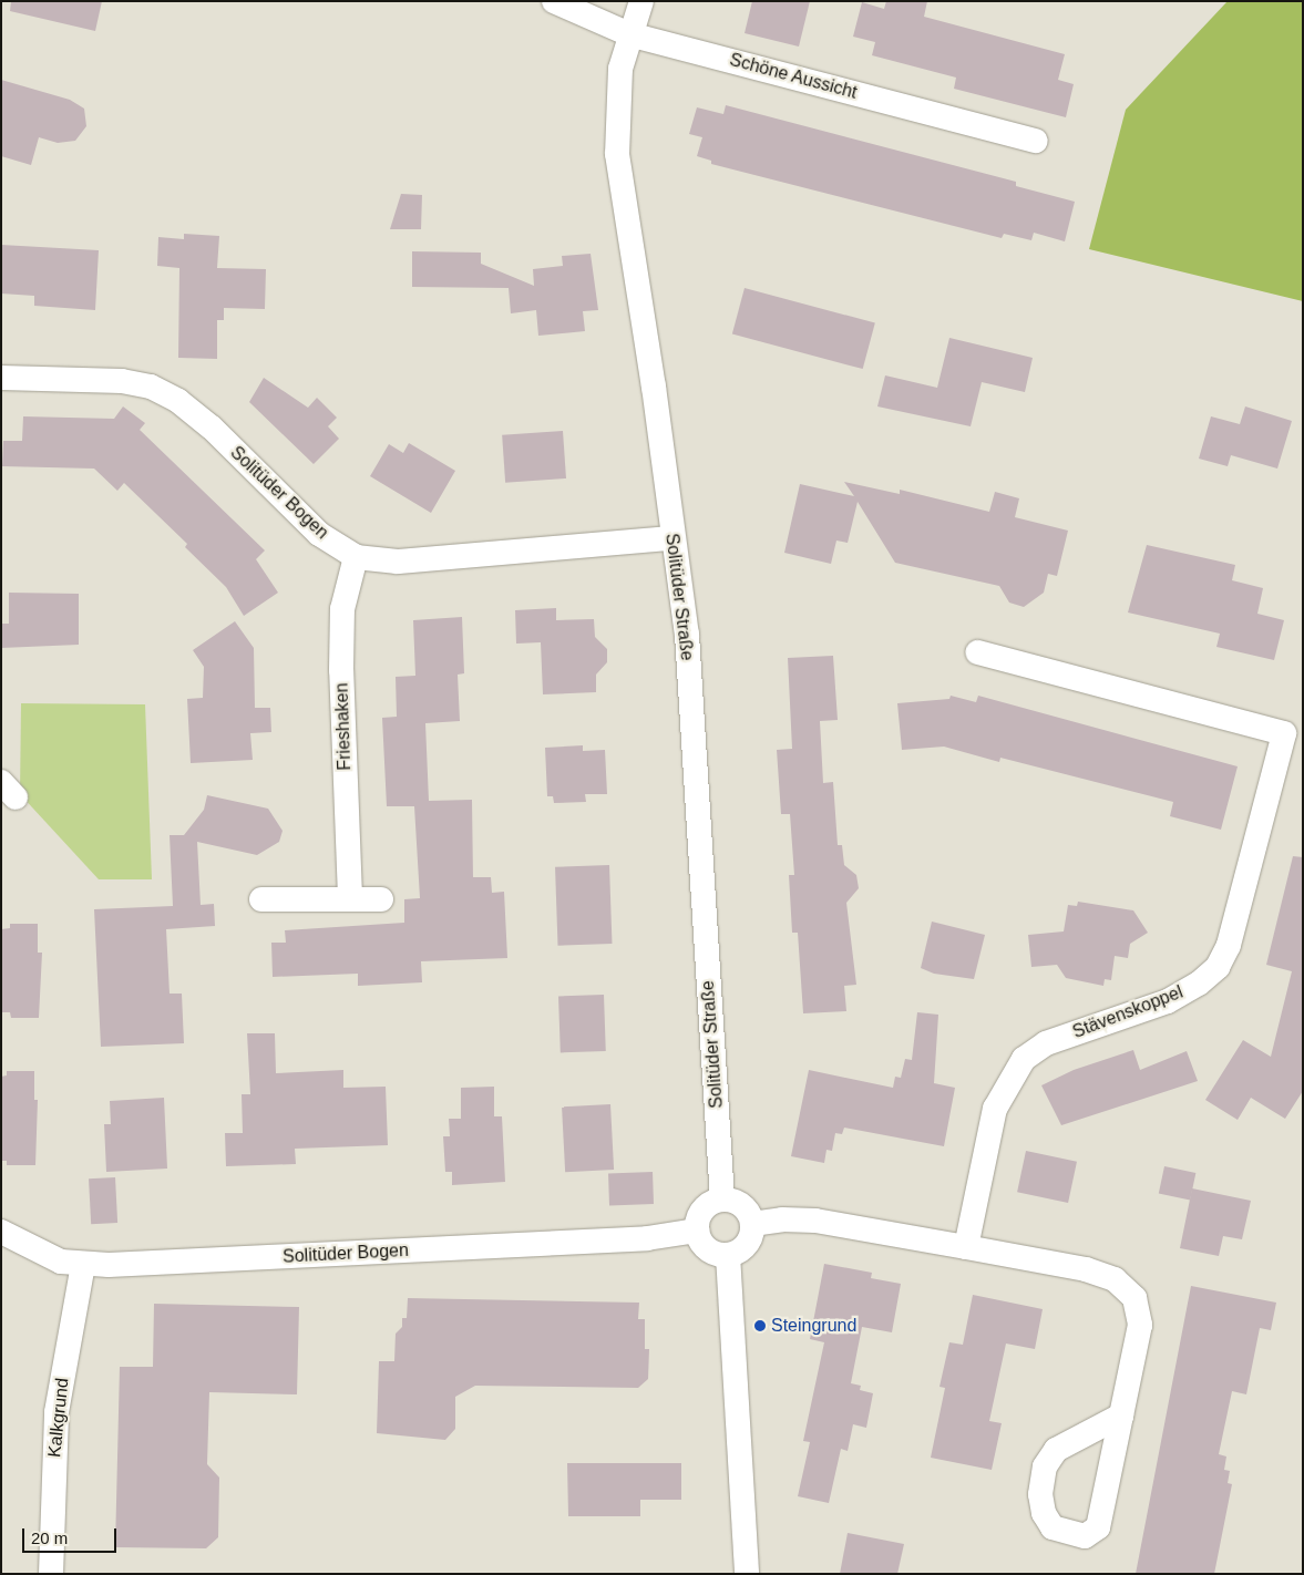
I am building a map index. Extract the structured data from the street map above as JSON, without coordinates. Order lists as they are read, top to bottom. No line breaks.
{"streets":{"street":["Schöne Aussicht","Solitüder Bogen","Solitüder Straße","Frieshaken","Stävenskoppel","Kalkgrund"]},"crossings":[["Schöne Aussicht","Solitüder Straße"],["Solitüder Bogen","Solitüder Straße"],["Solitüder Bogen","Frieshaken"],["Solitüder Bogen","Kalkgrund"]],"places":["Steingrund"],"scale_bar":"20 m"}
